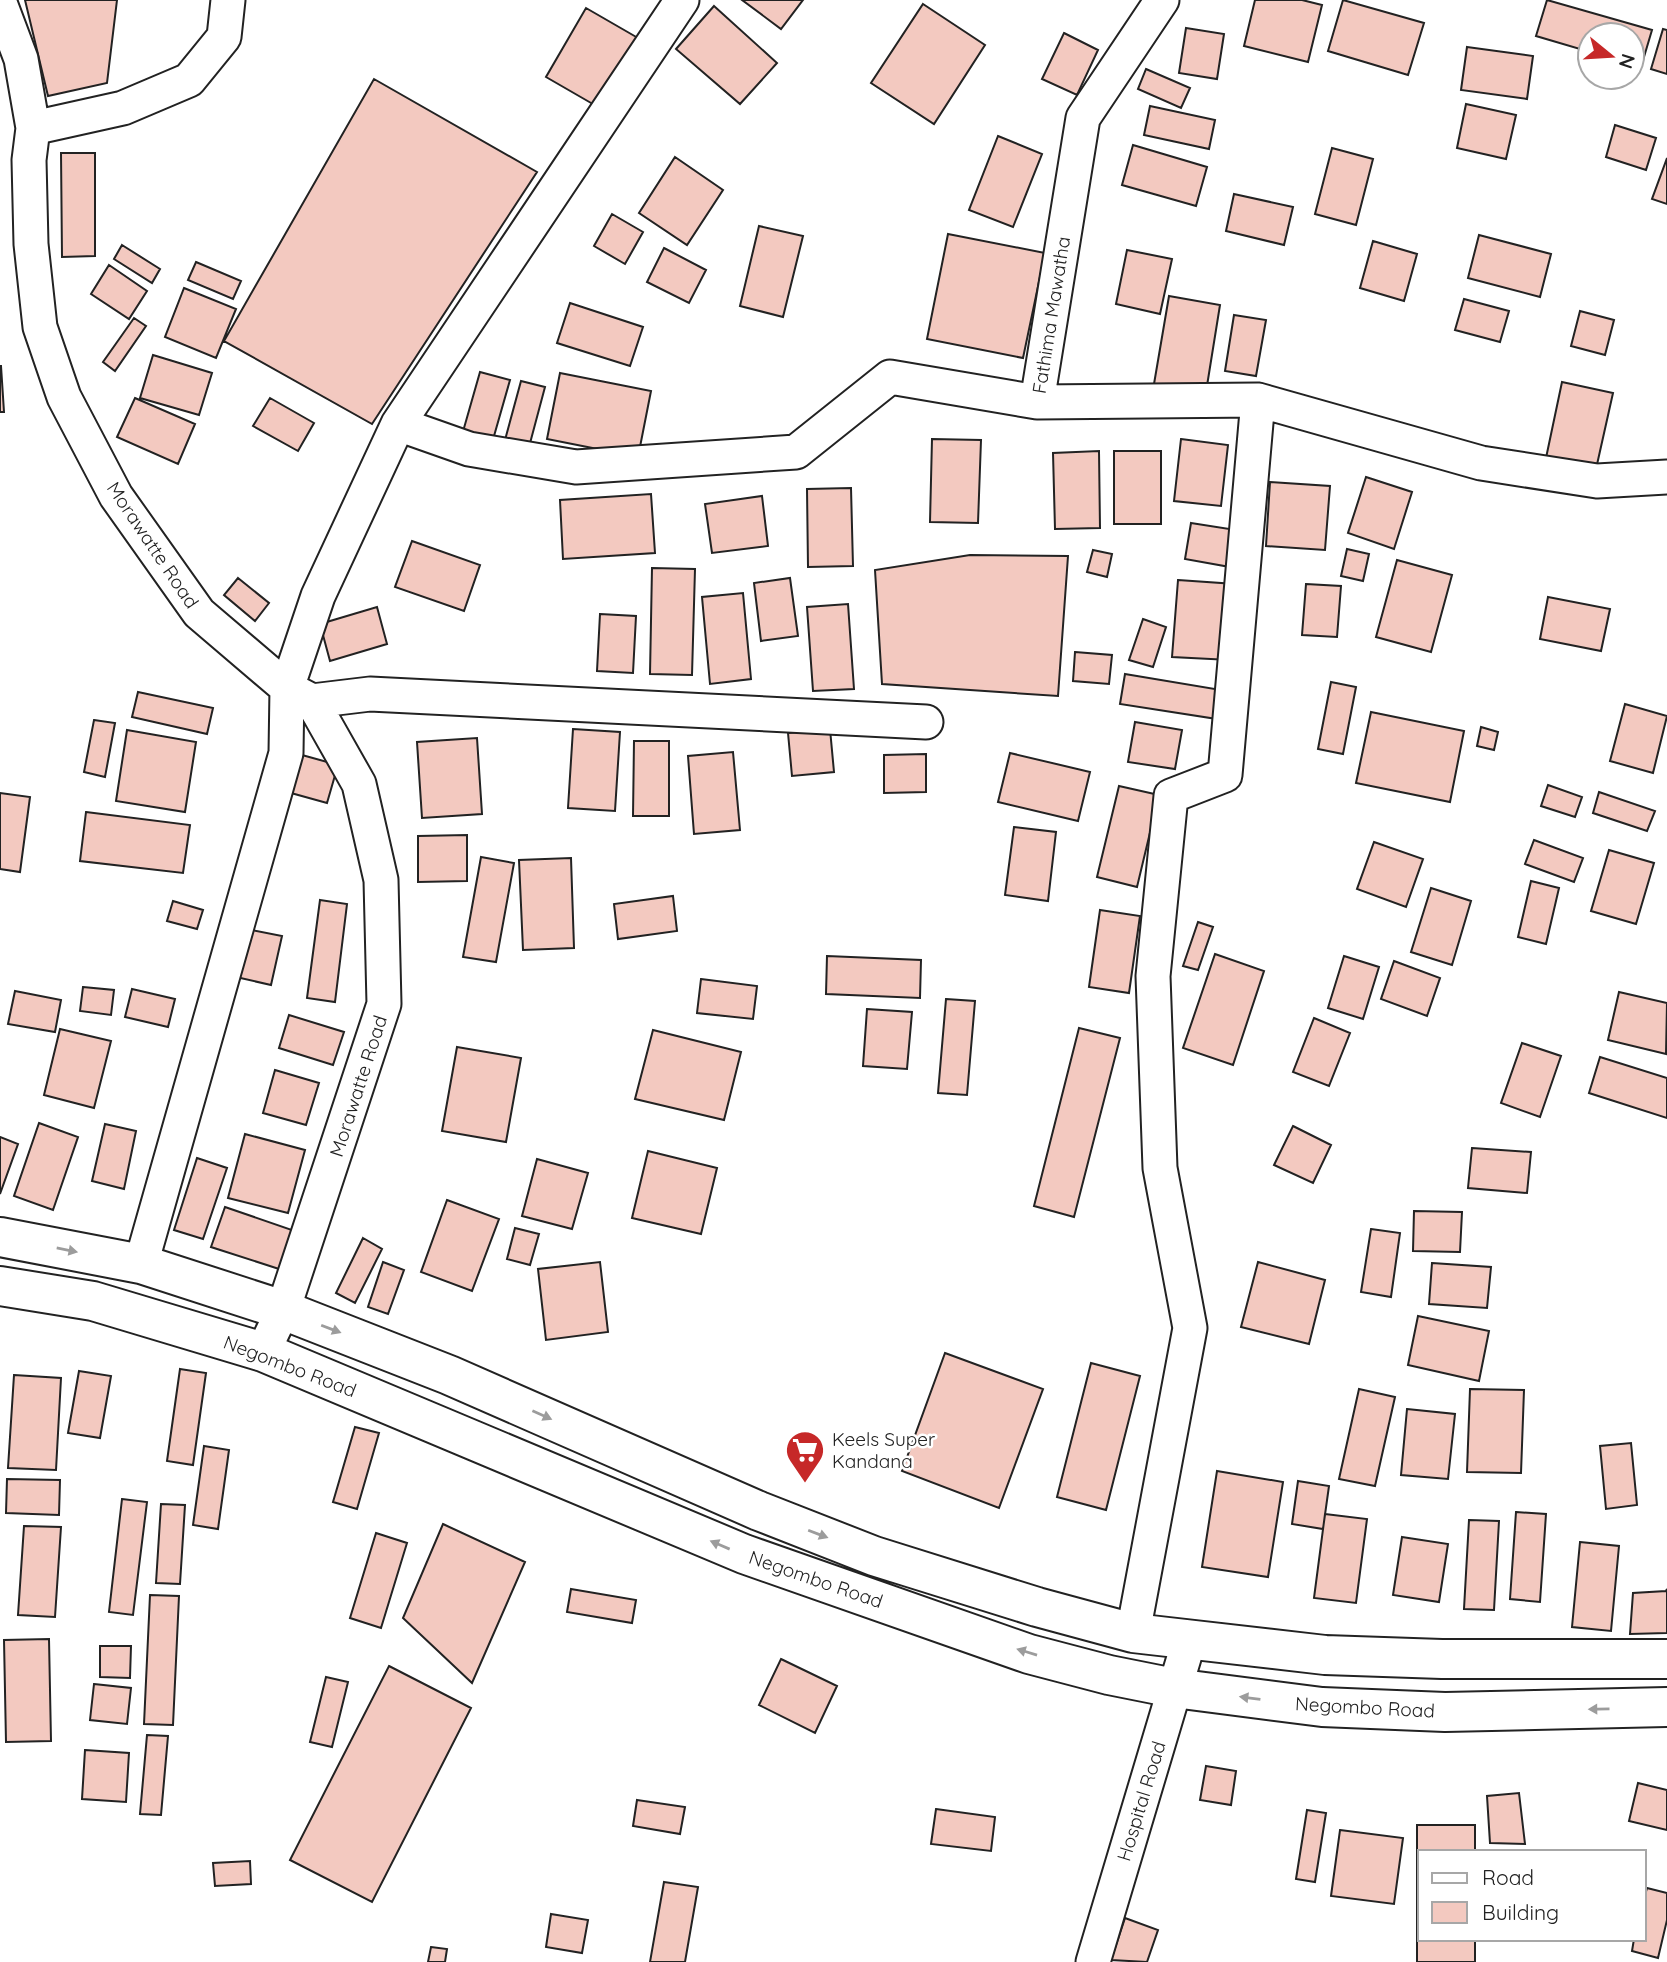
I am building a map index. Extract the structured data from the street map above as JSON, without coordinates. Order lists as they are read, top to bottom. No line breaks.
{"streets":{"highway":["Negombo Road"],"street":["Fathima Mawatha","Morawatte Road","Hospital Road"]},"crossings":[["Morawatte Road","Negombo Road"],["Negombo Road","Hospital Road"]],"places":{"supermarket":["Keels Super Kandana"]},"legend":["Road","Building"],"north":"right"}
